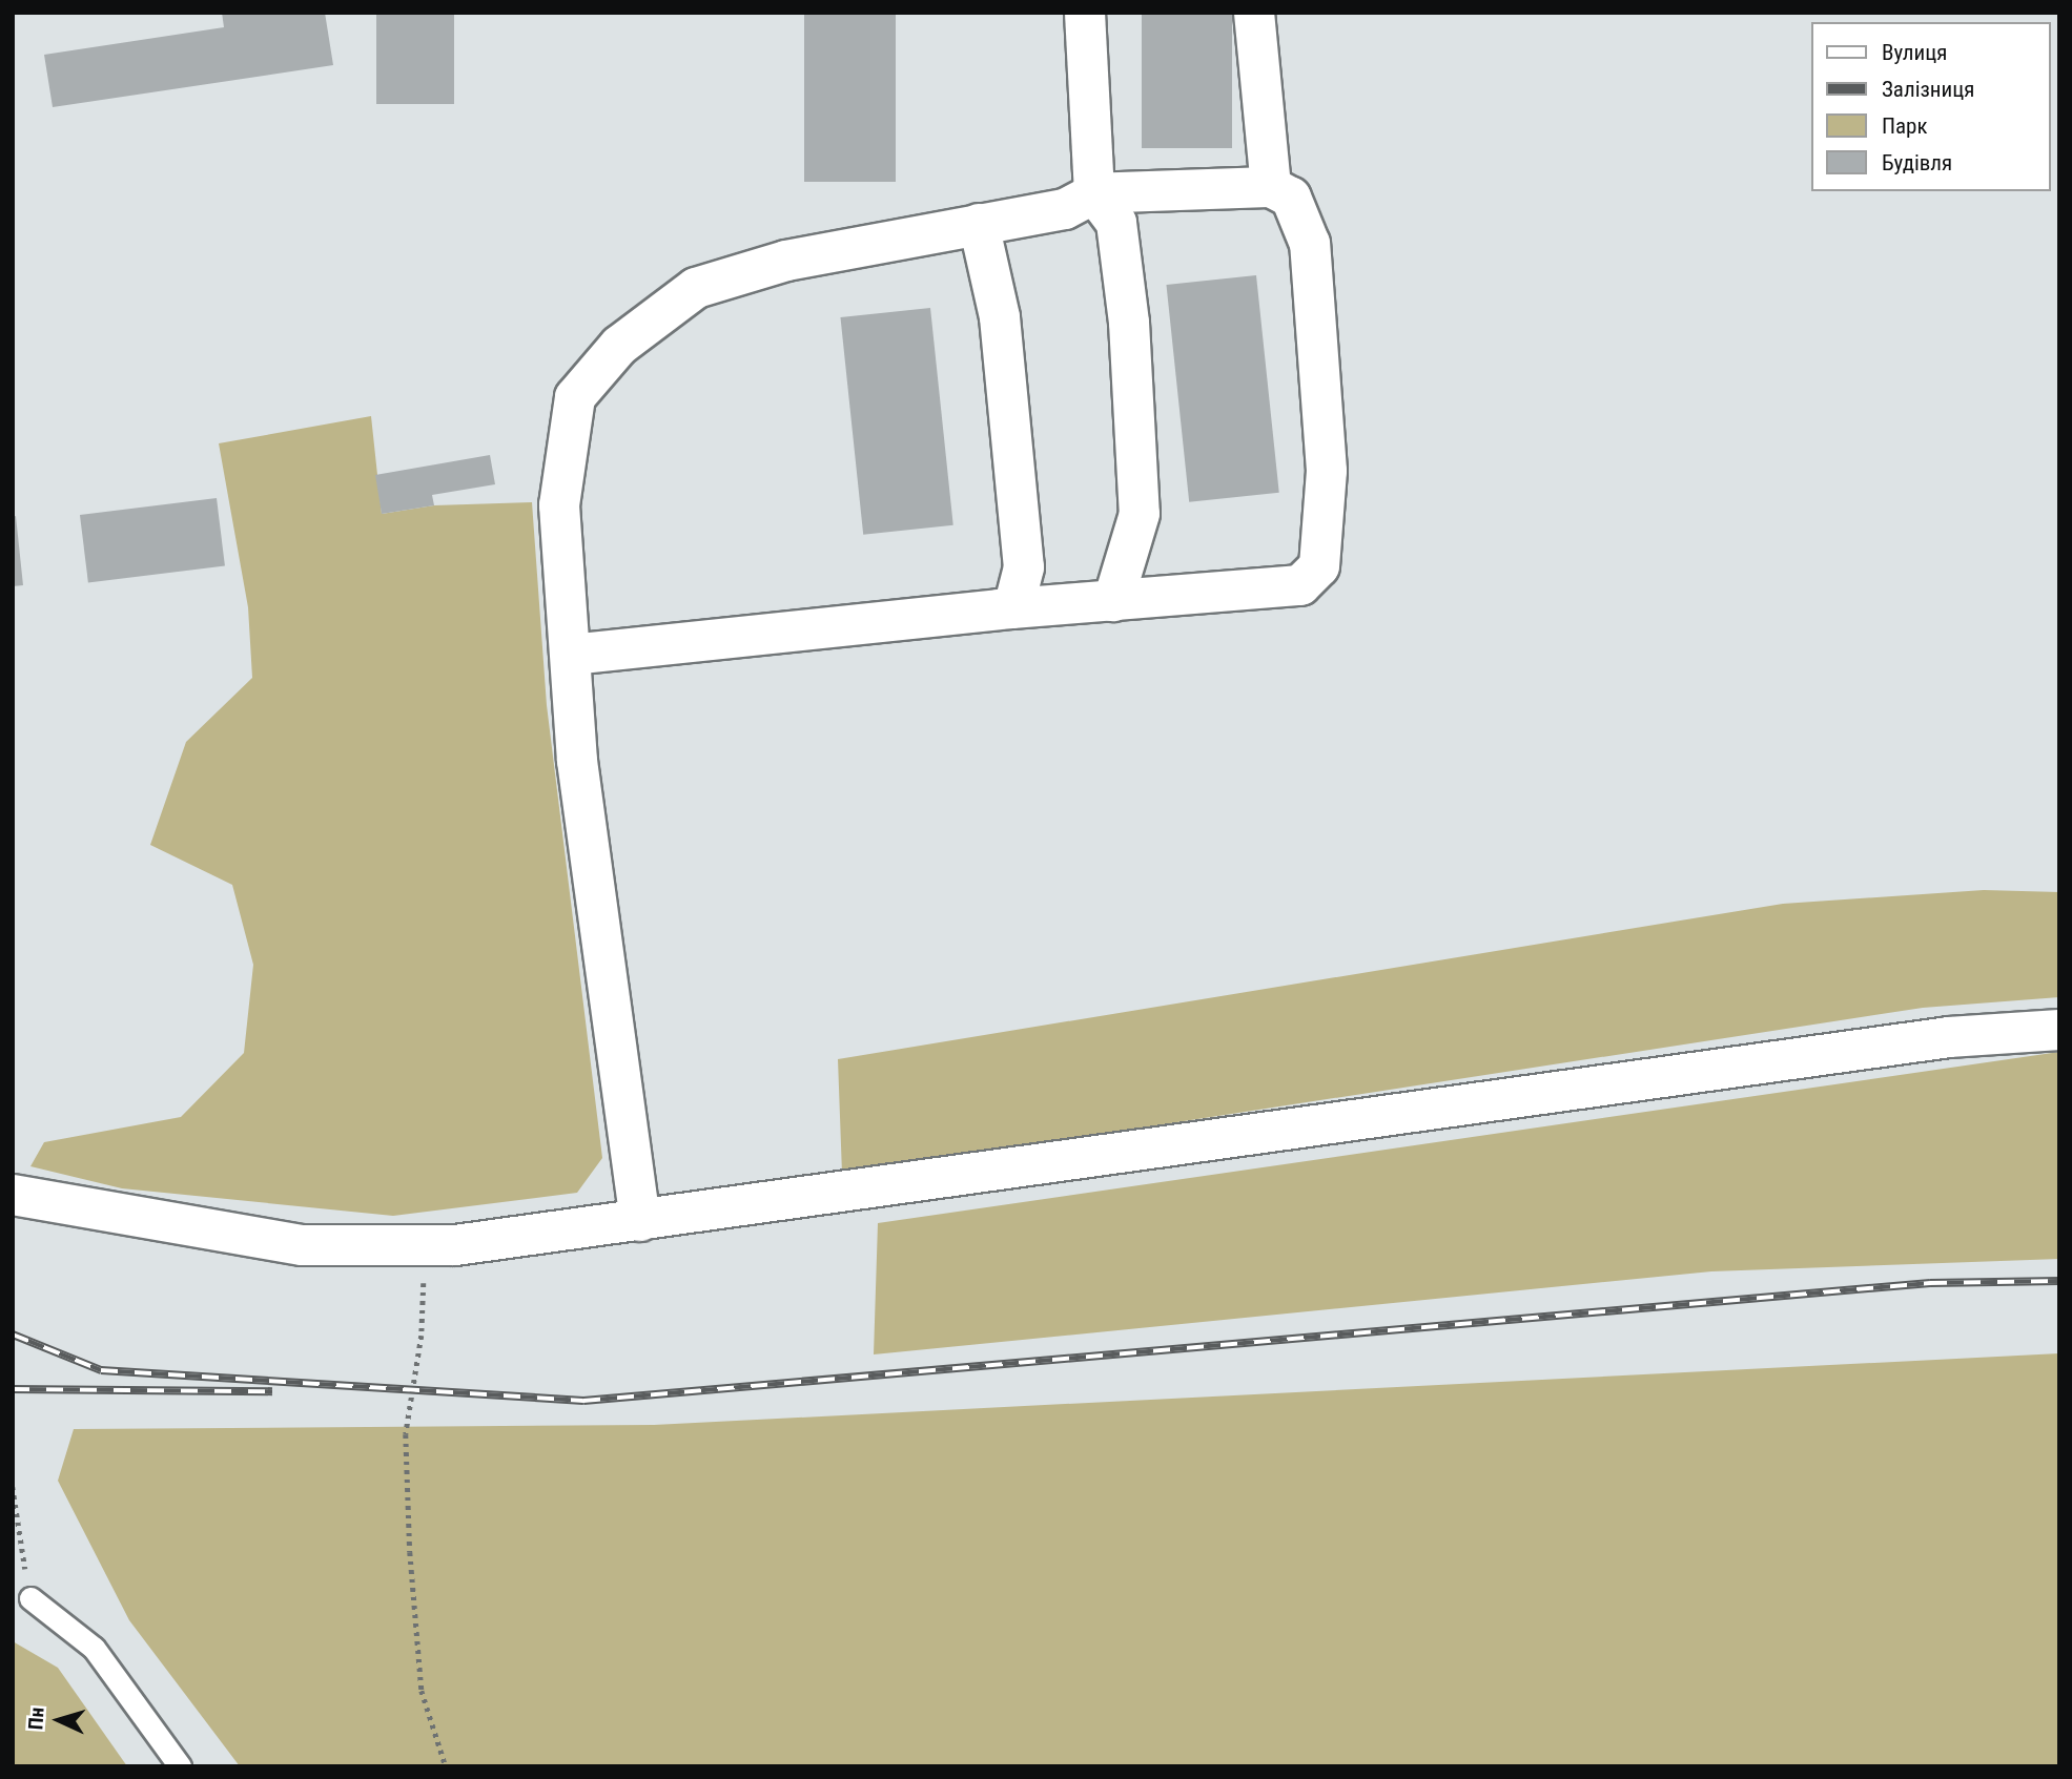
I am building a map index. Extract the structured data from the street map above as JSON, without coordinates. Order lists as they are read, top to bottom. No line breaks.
{"legend":["Вулиця","Залізниця","Парк","Будівля"],"north":"left"}
